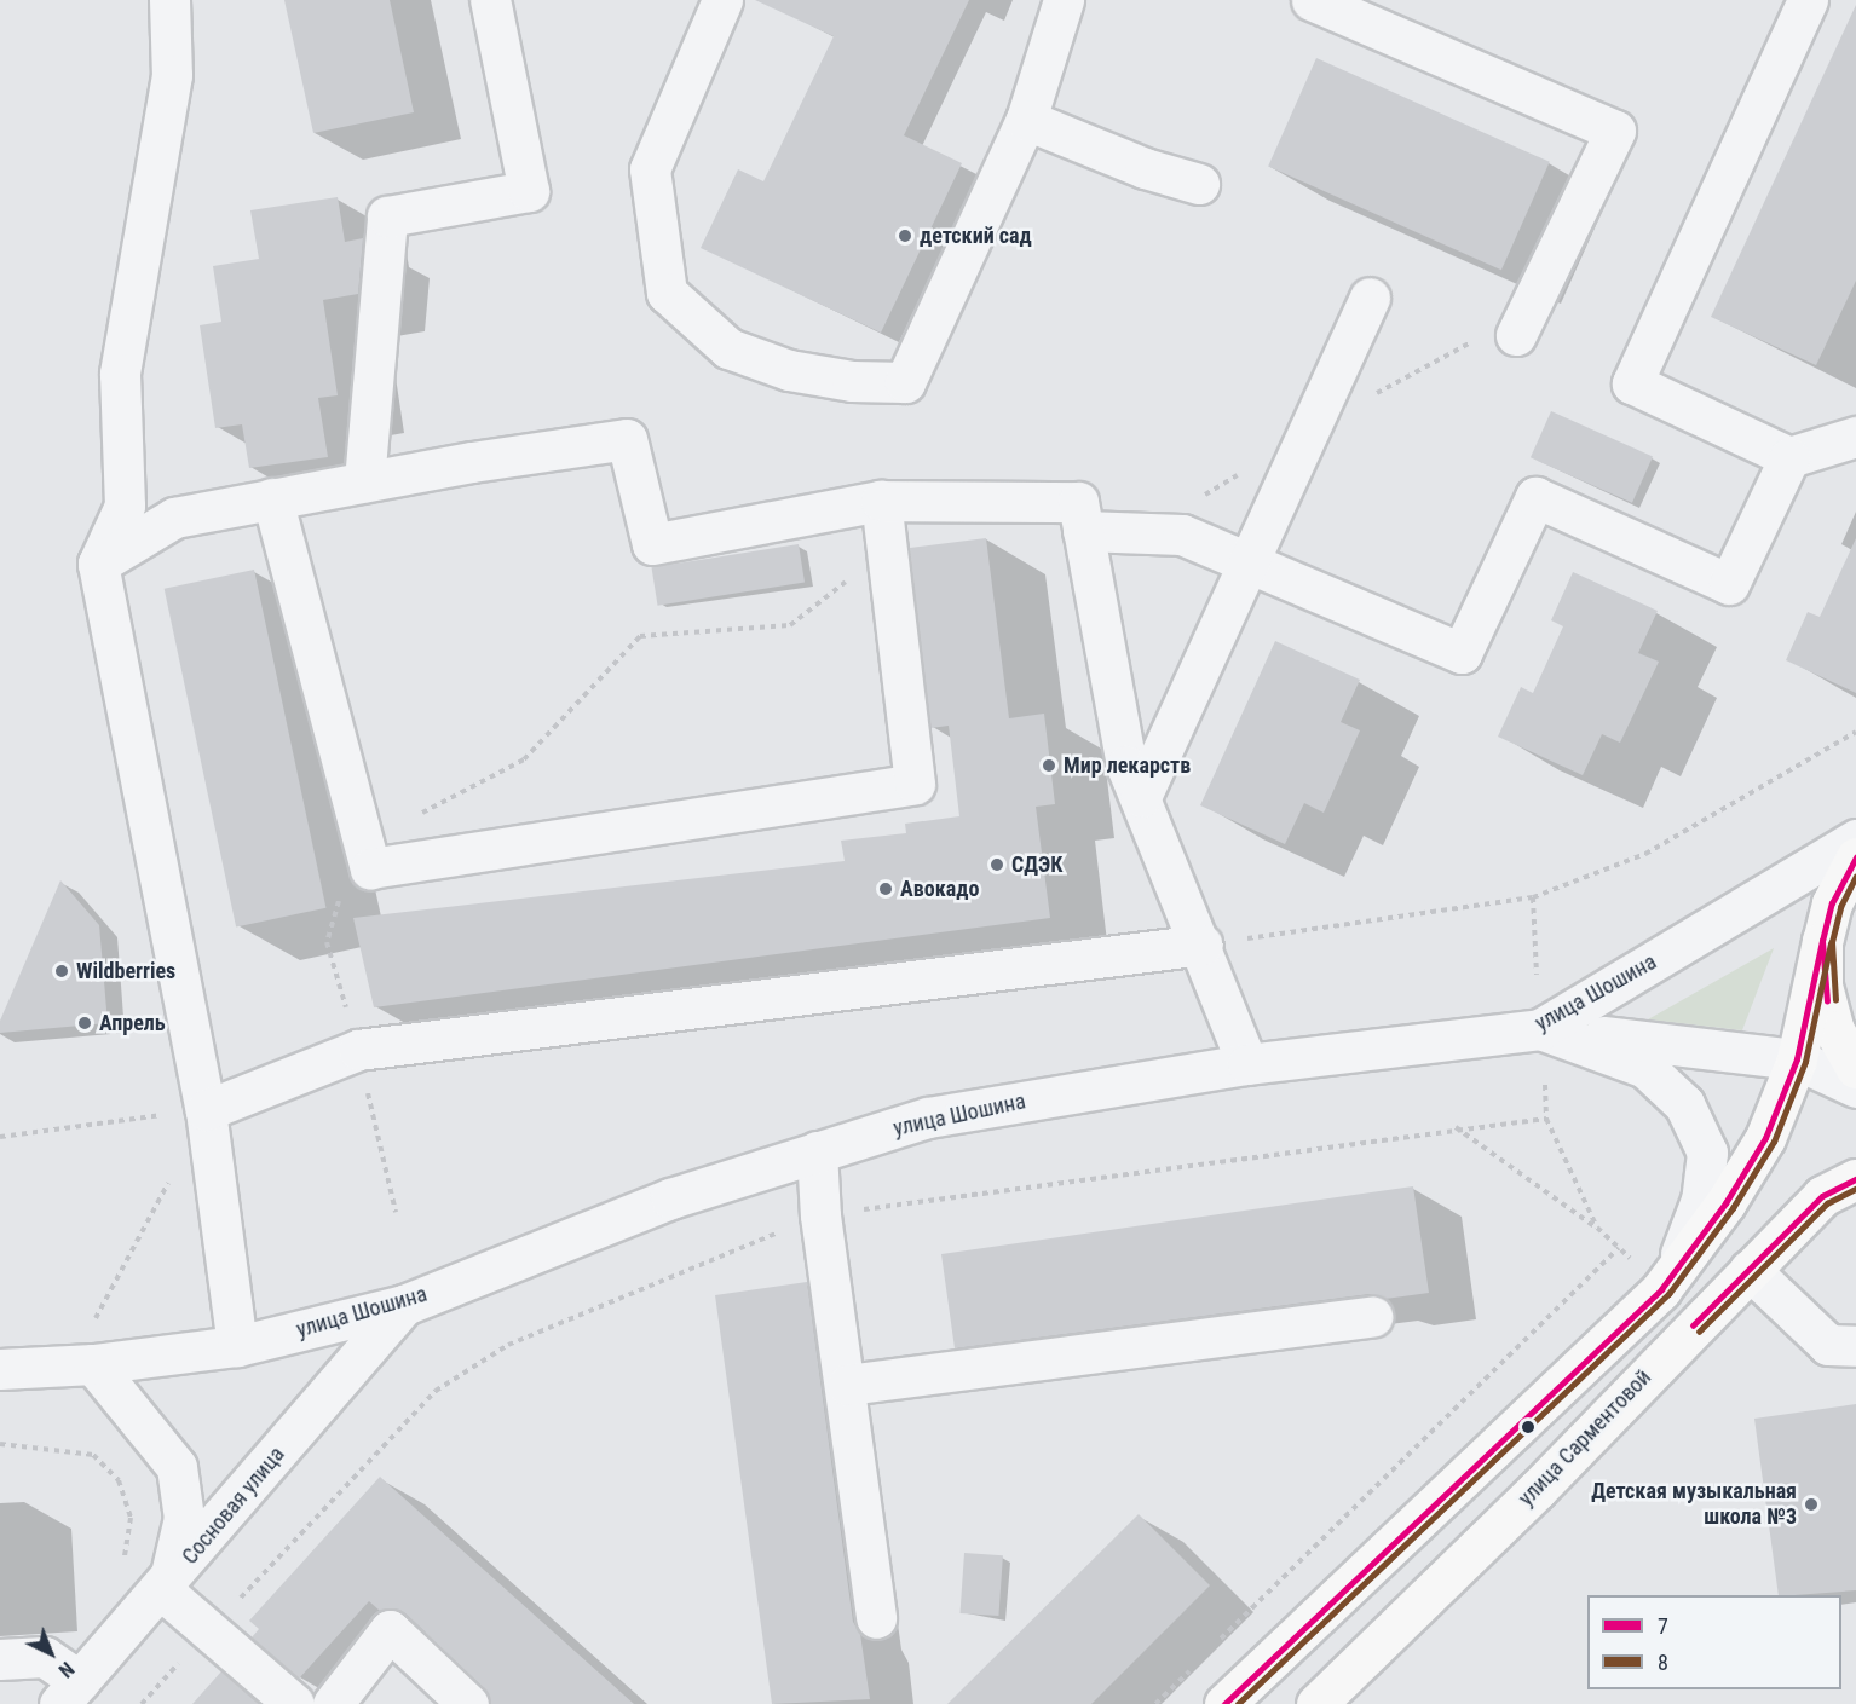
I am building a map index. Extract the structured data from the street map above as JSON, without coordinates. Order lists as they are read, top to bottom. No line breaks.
{"streets":{"main road":["улица Сарментовой"],"street":["улица Шошина","Сосновая улица"]},"crossings":[["улица Шошина","Сосновая улица"]],"places":["детский сад","Мир лекарств","СДЭК","Авокадо","Wildberries","Апрель","Детская музыкальная школа №3"],"lines":["transit line 7","transit line 8"],"legend":["7","8"],"north":"bottom right"}
